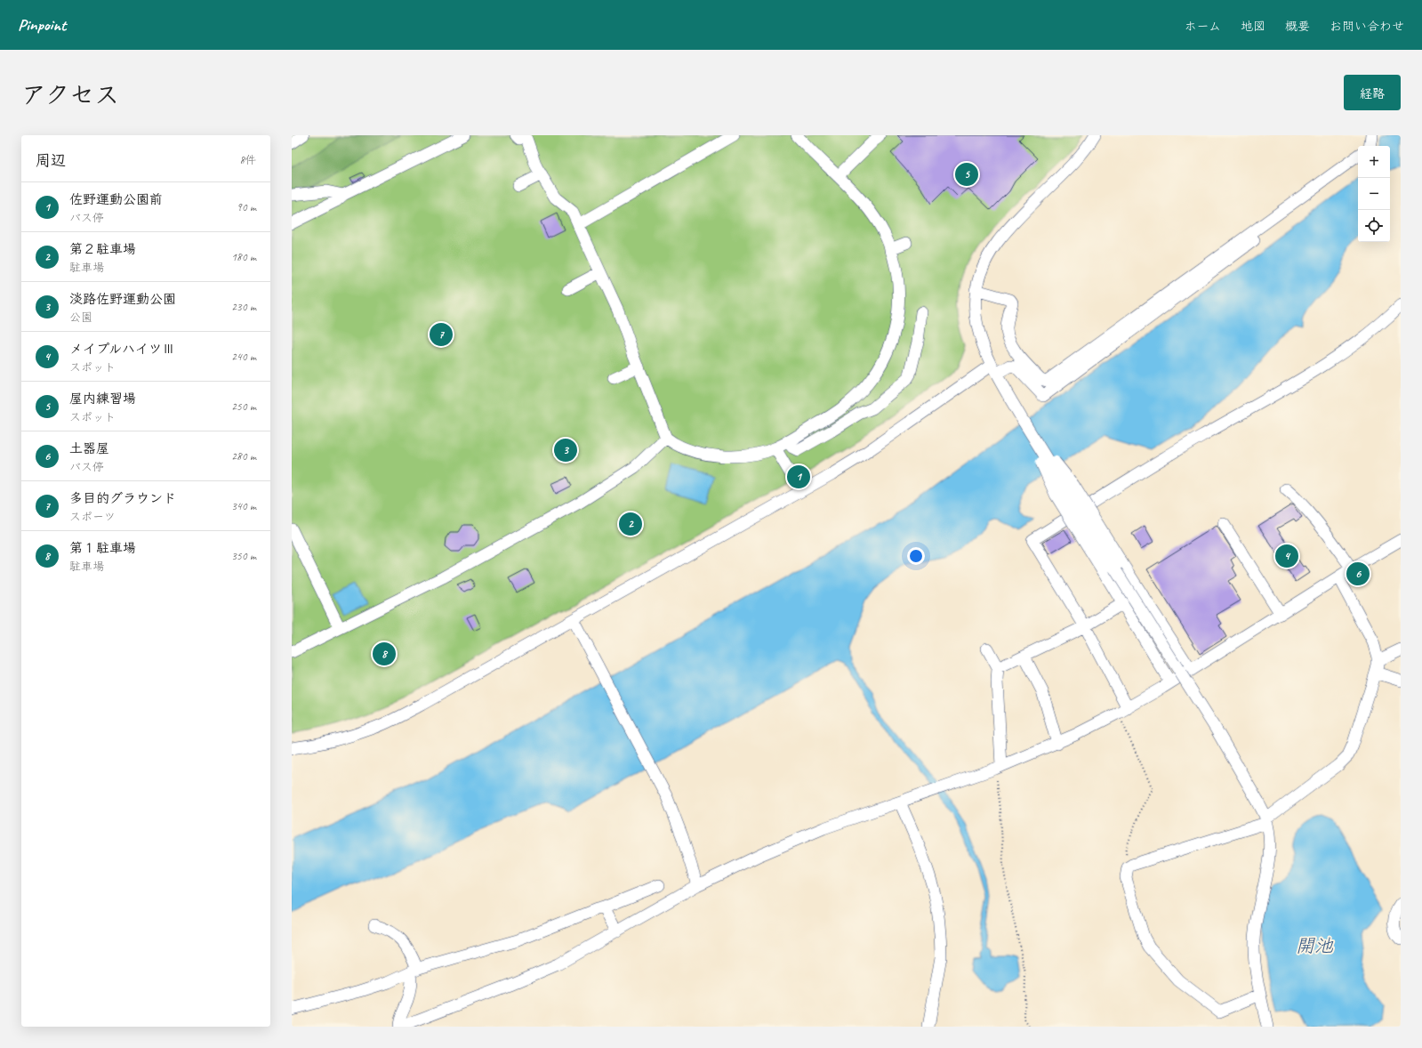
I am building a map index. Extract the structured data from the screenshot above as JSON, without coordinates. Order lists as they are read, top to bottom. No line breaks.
{"water":["開池"],"page":{"header":"Pinpoint","nav":["ホーム","地図","概要","お問い合わせ"],"title":"アクセス","buttons":"経路","heading":["周辺","8件"],"map_buttons":["+","−"],"pins":["5","7","3","1","2","4","6","8"],"list":[{"mark":"1","name":"佐野運動公園前","note":"バス停","value":"90 m"},{"mark":"2","name":"第２駐車場","note":"駐車場","value":"180 m"},{"mark":"3","name":"淡路佐野運動公園","note":"公園","value":"230 m"},{"mark":"4","name":"メイプルハイツⅢ","note":"スポット","value":"240 m"},{"mark":"5","name":"屋内練習場","note":"スポット","value":"250 m"},{"mark":"6","name":"土器屋","note":"バス停","value":"280 m"},{"mark":"7","name":"多目的グラウンド","note":"スポーツ","value":"340 m"},{"mark":"8","name":"第１駐車場","note":"駐車場","value":"350 m"}]}}
